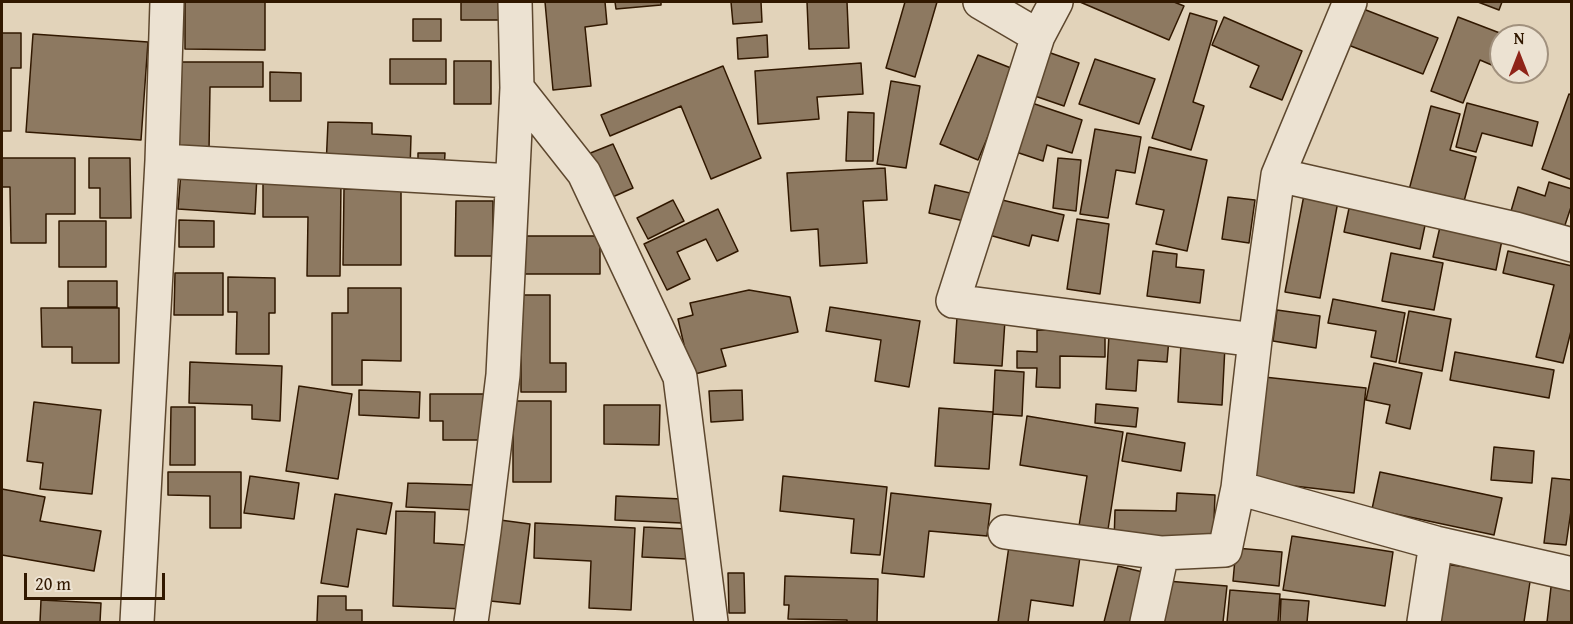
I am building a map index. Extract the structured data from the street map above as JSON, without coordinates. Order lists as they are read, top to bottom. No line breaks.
{"scale_bar":"20 m","north":"top"}
